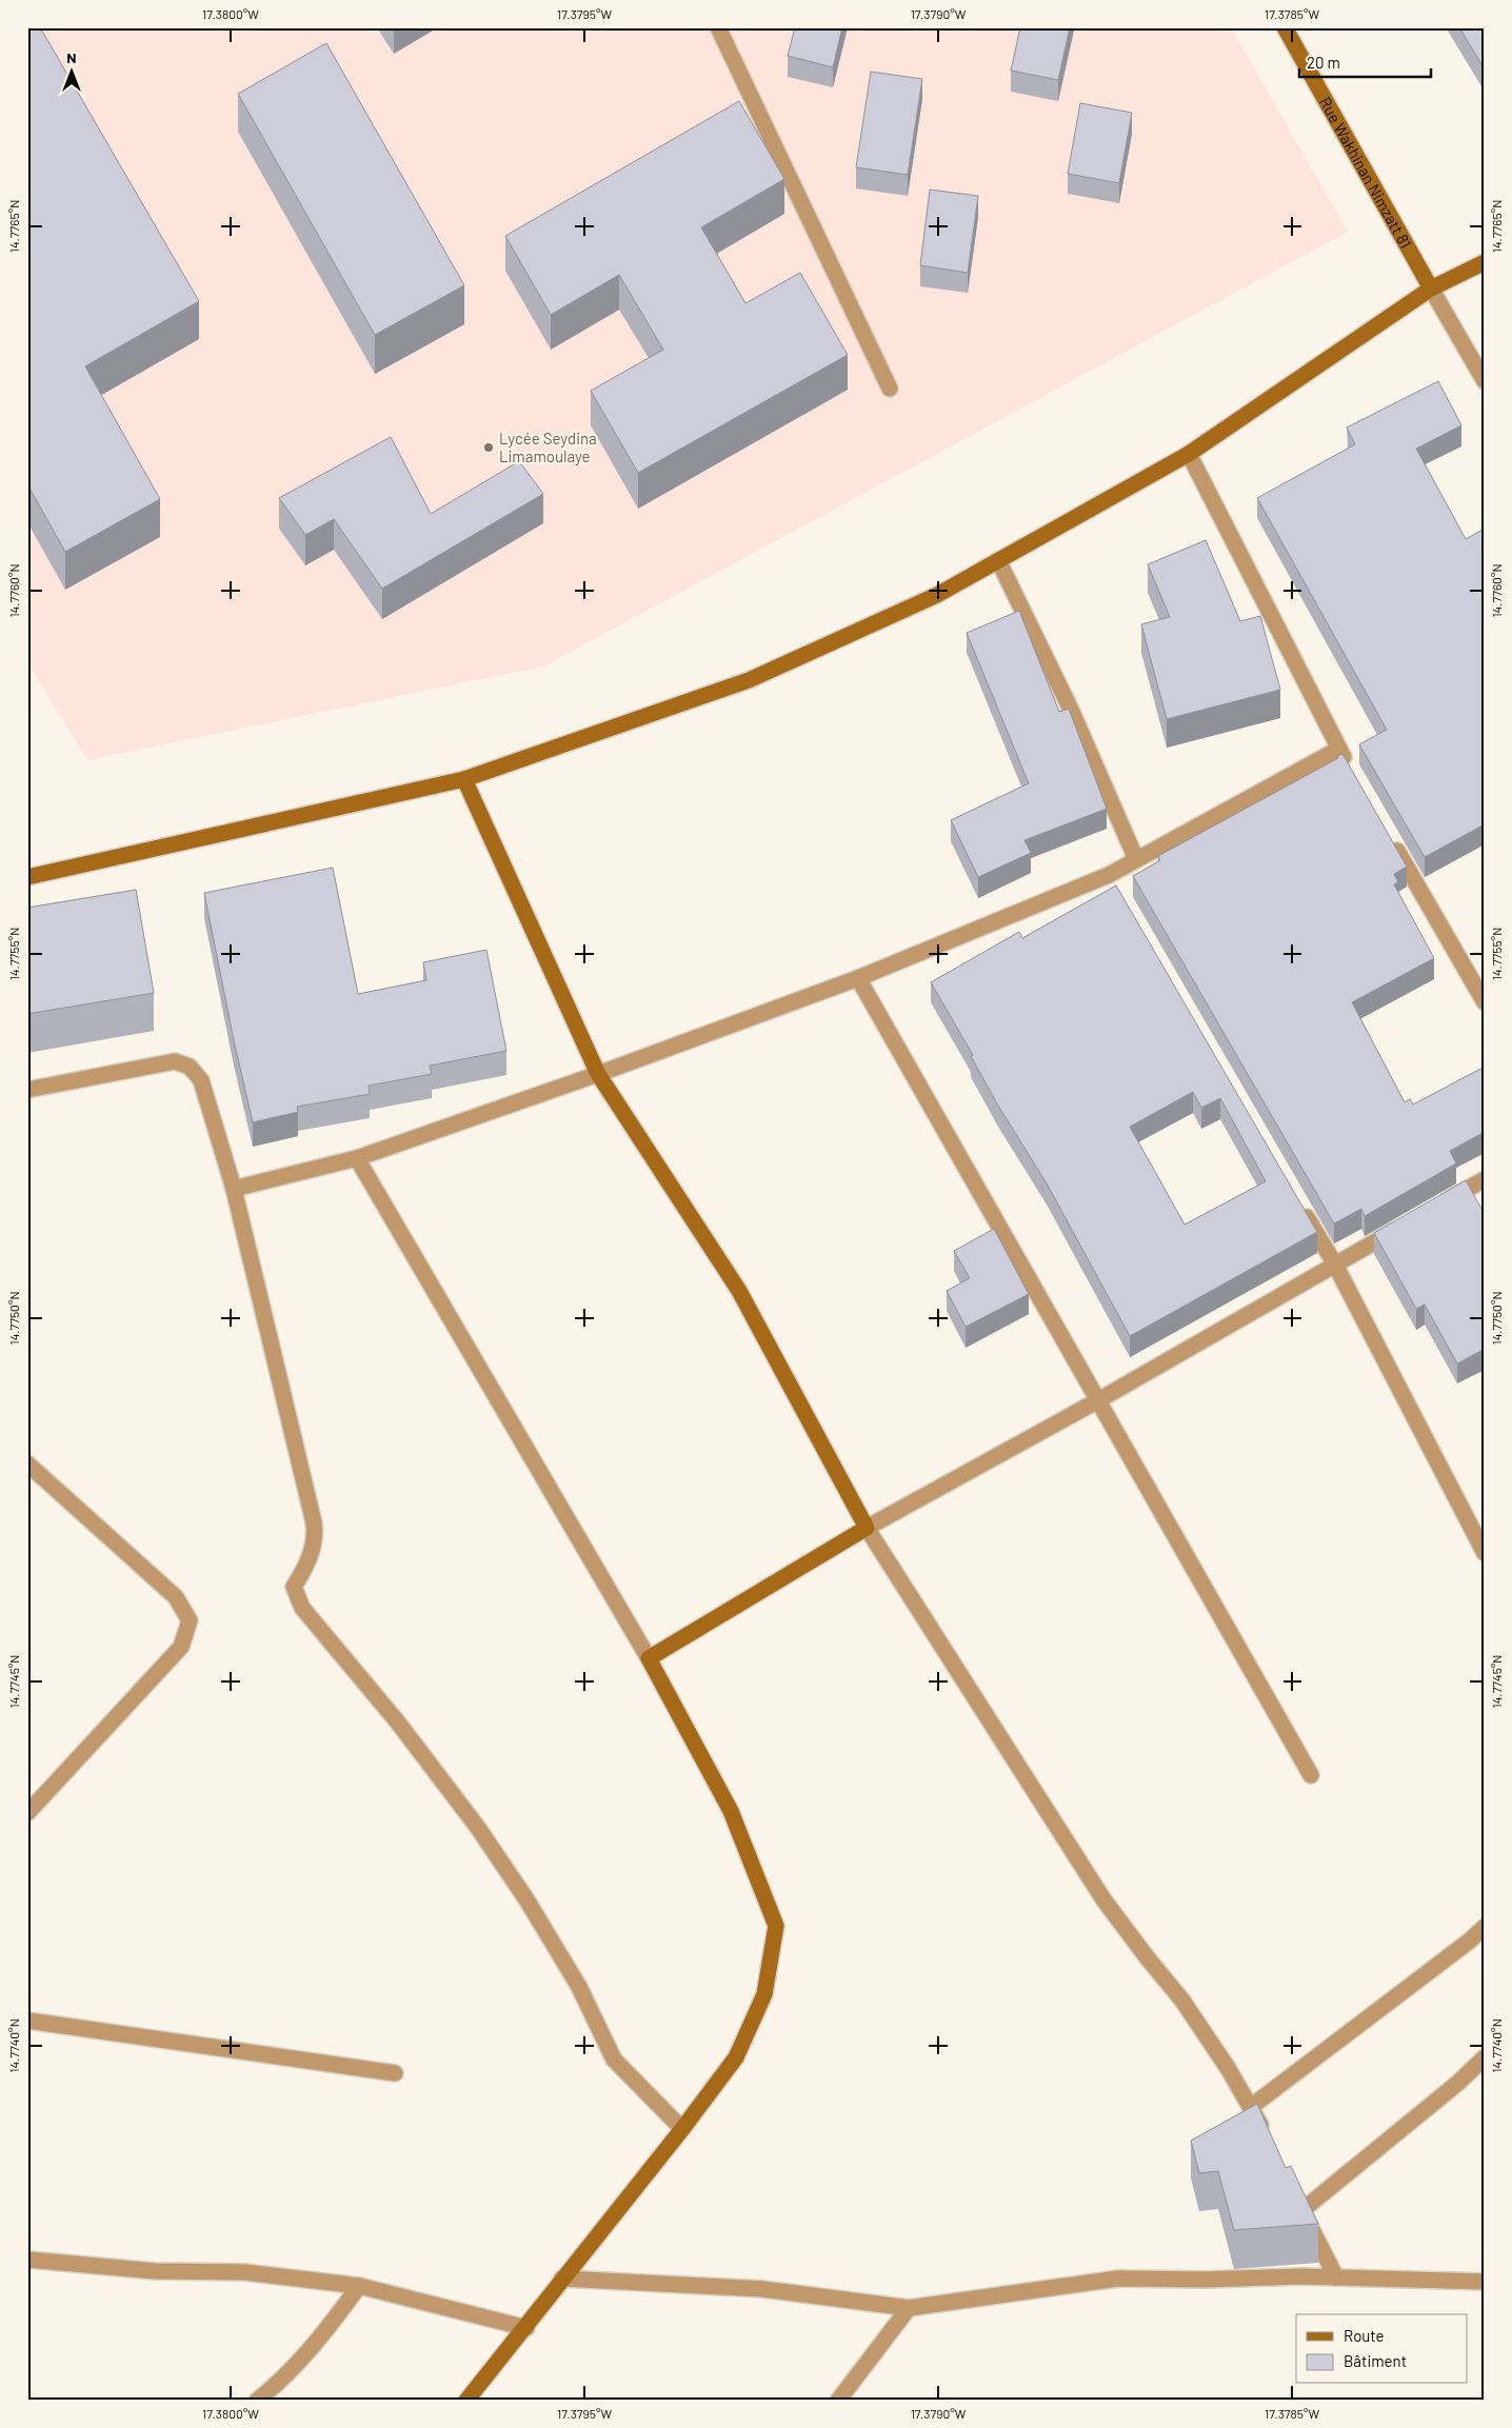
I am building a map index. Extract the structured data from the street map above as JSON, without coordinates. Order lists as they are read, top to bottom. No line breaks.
{"streets":{"street":["Rue Wakhinan Nimzatt 81"]},"places":["Lycée Seydina Limamoulaye"],"legend":["Route","Bâtiment"],"scale_bar":"20 m","north":"top","coordinates":["17.3800°W","17.3795°W","17.3790°W","17.3785°W","14.7765°N","14.7760°N","14.7755°N","14.7750°N","14.7745°N","14.7740°N"]}
